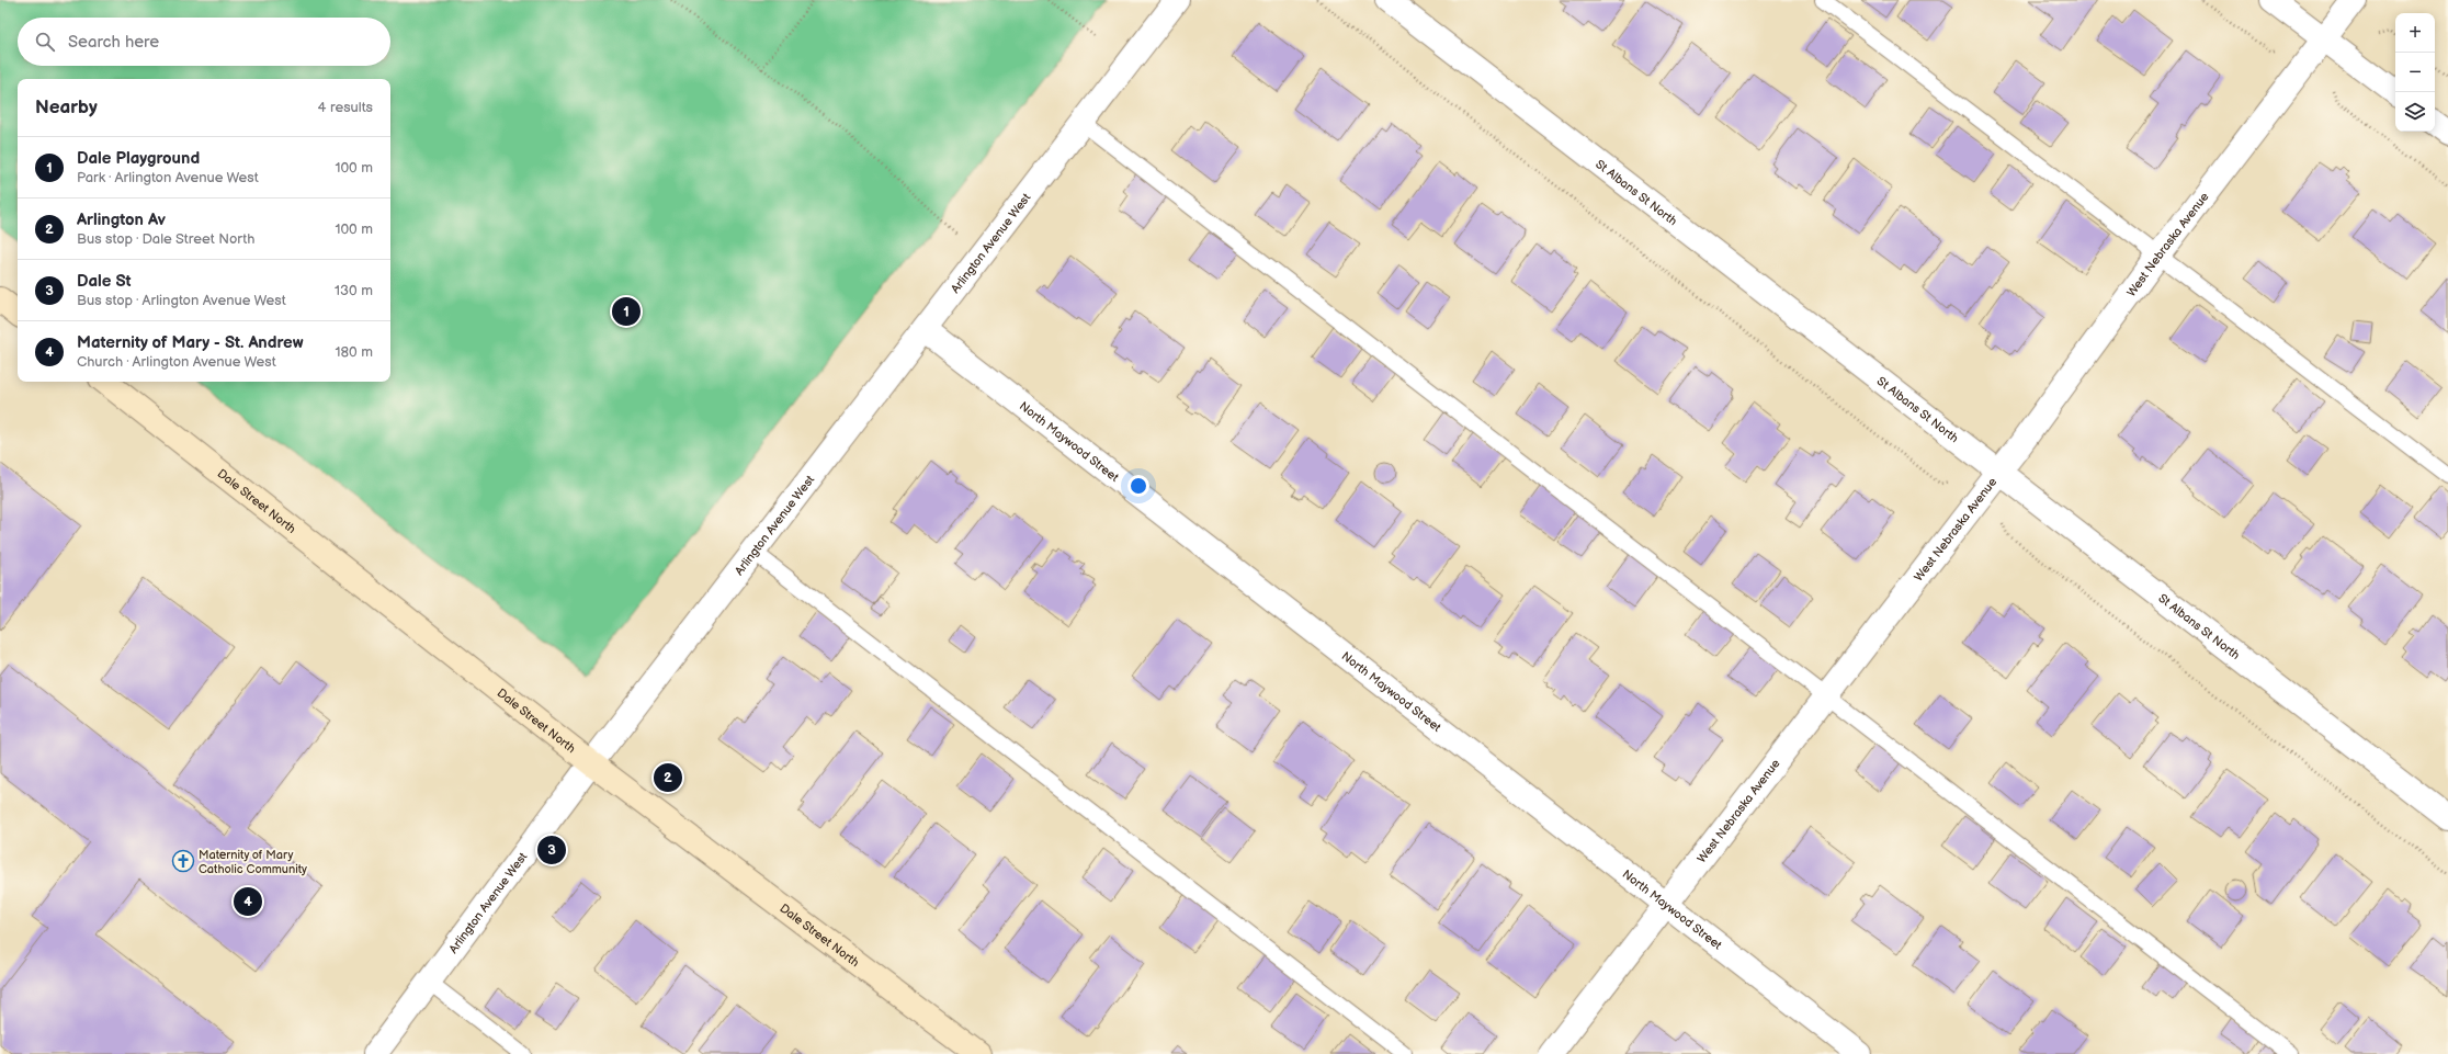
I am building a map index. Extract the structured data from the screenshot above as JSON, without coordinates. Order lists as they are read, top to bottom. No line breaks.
{"streets":{"main road":["Dale Street North"],"street":["St Albans St North","Arlington Avenue West","West Nebraska Avenue","North Maywood Street"]},"crossings":[["St Albans St North","West Nebraska Avenue"],["Arlington Avenue West","North Maywood Street"],["Arlington Avenue West","Dale Street North"],["West Nebraska Avenue","North Maywood Street"]],"places":{"church":["Maternity of Mary Catholic Community"]},"page":{"map_buttons":["+","−"],"search":"Search here","heading":["Nearby","4 results"],"list":[{"mark":"1","name":"Dale Playground","note":"Park · Arlington Avenue West","value":"100 m"},{"mark":"2","name":"Arlington Av","note":"Bus stop · Dale Street North","value":"100 m"},{"mark":"3","name":"Dale St","note":"Bus stop · Arlington Avenue West","value":"130 m"},{"mark":"4","name":"Maternity of Mary - St. Andrew","note":"Church · Arlington Avenue West","value":"180 m"}],"pins":["1","2","3","4"]}}
